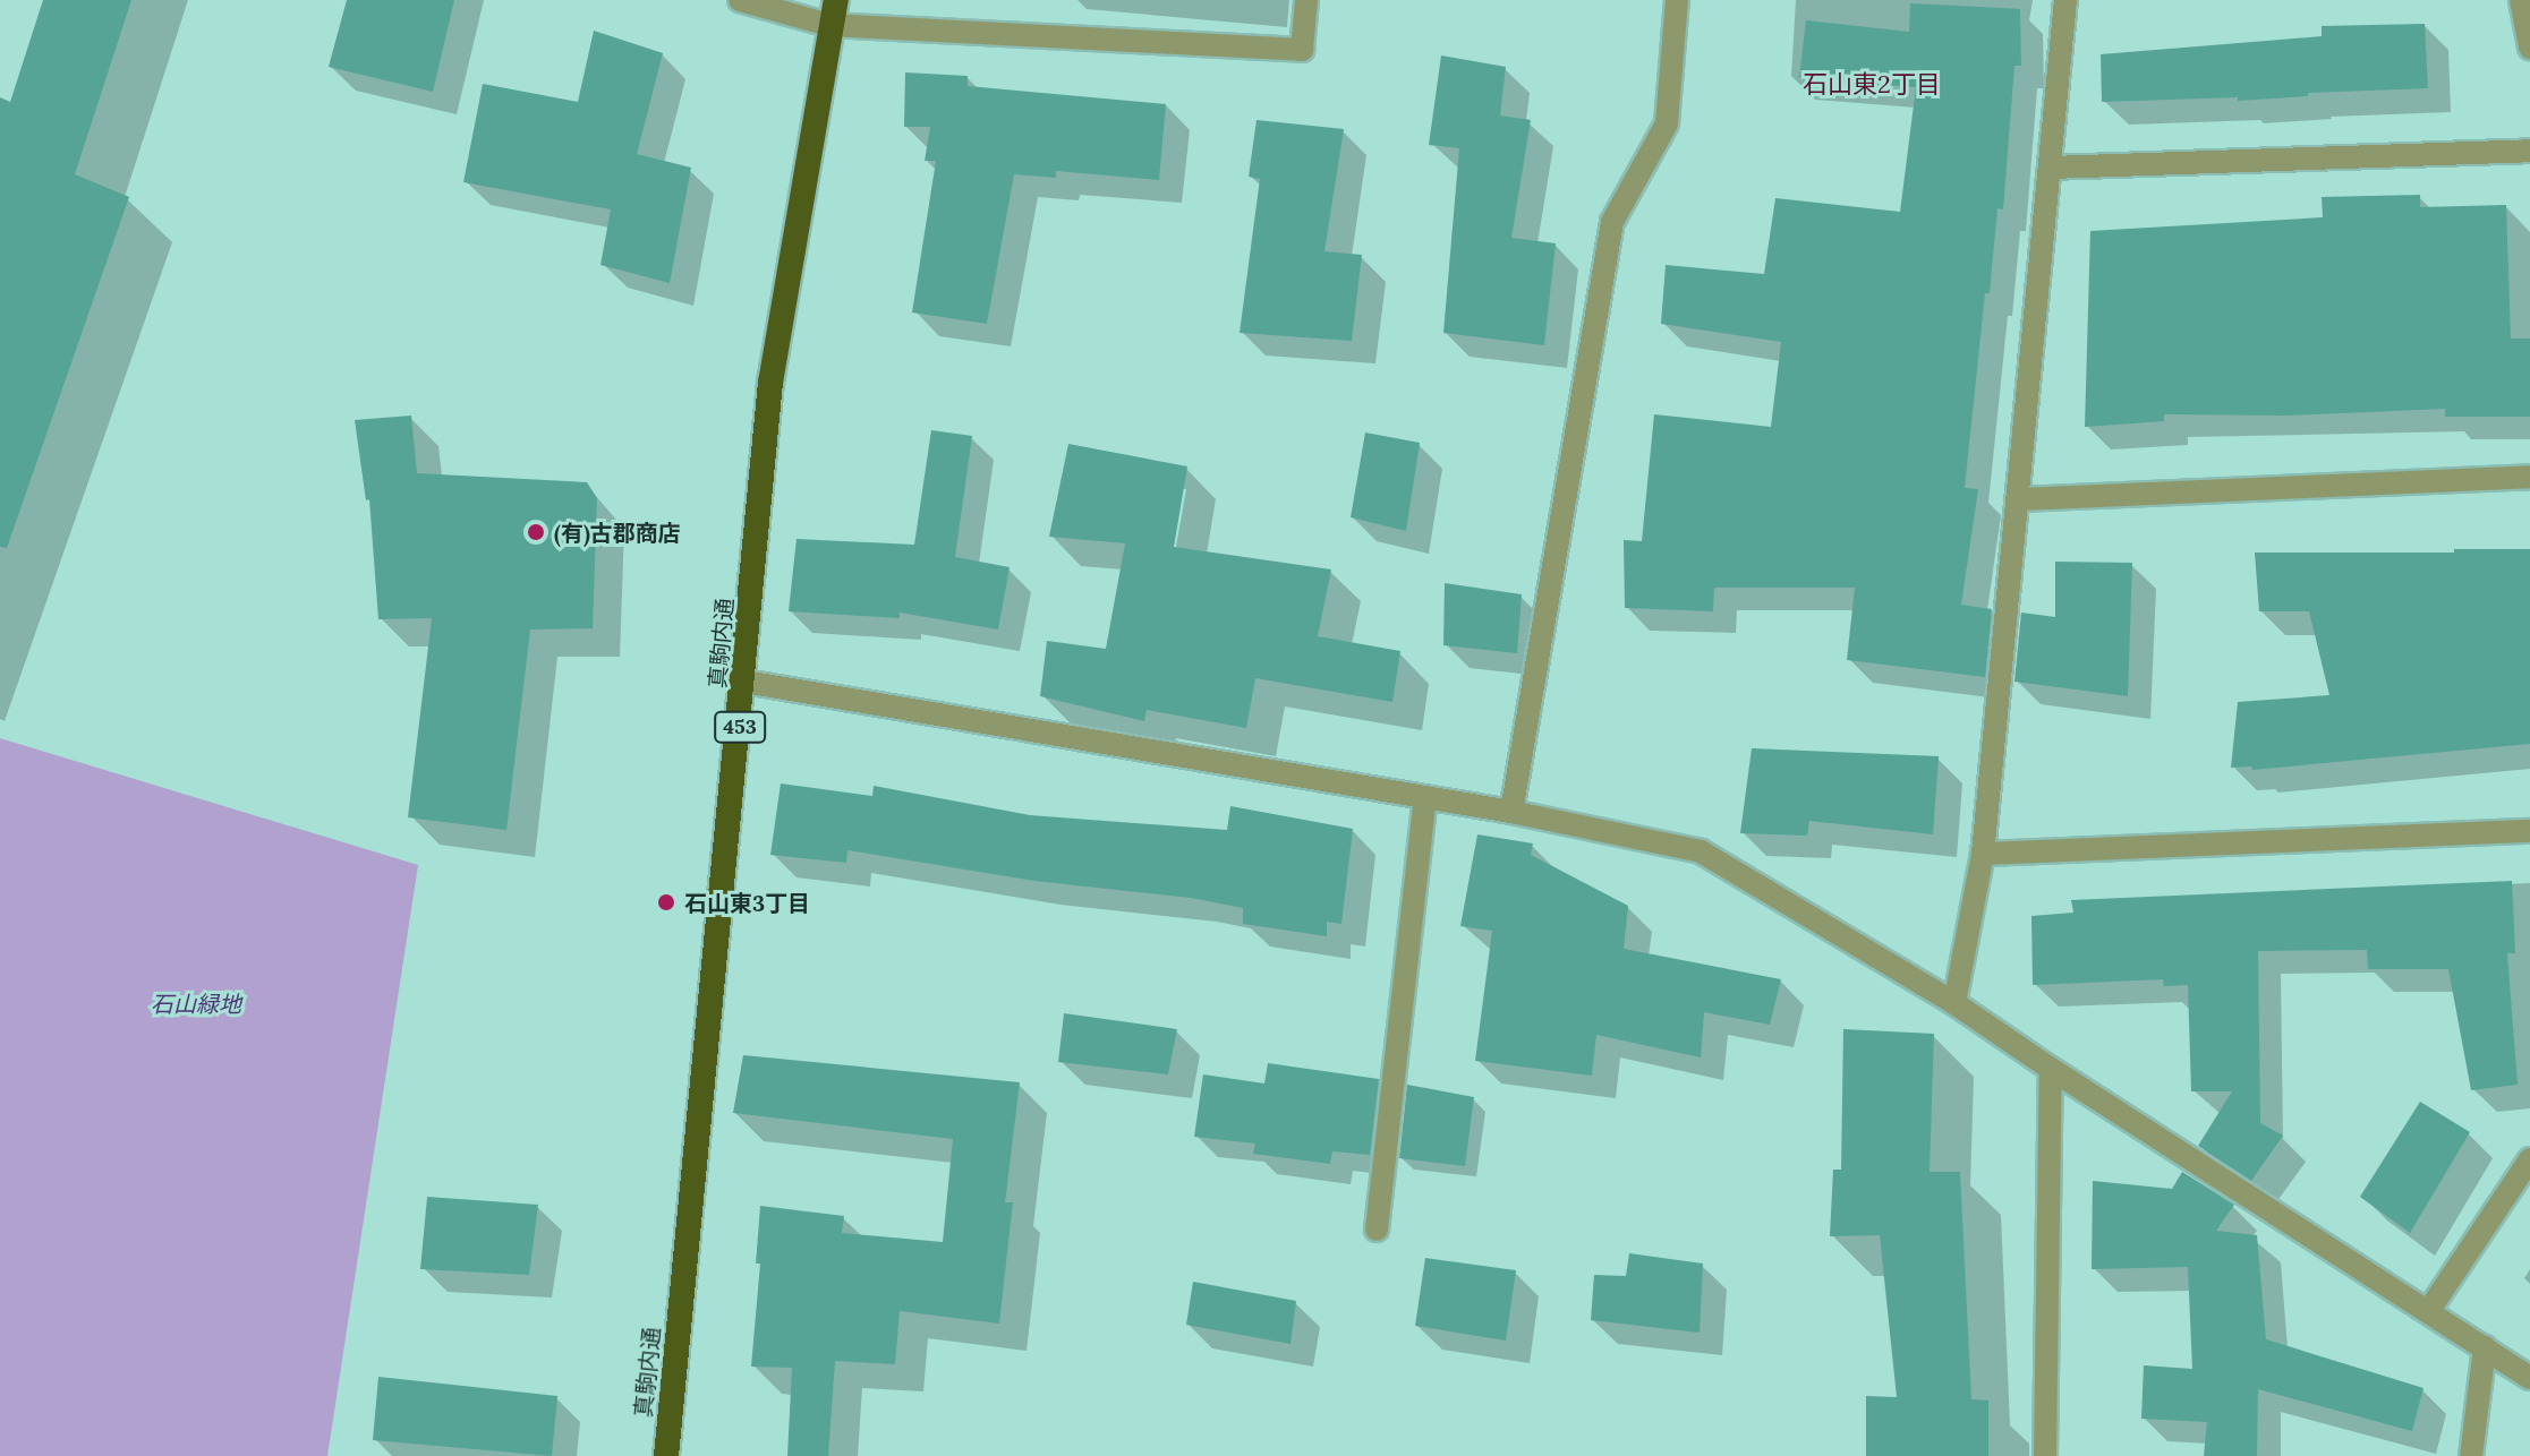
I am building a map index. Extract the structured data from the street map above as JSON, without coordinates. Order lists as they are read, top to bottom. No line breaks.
{"streets":{"highway":["真駒内通","453"]},"districts":["石山東2丁目"],"parks":["石山緑地"],"places":["(有)古郡商店","石山東3丁目"]}
